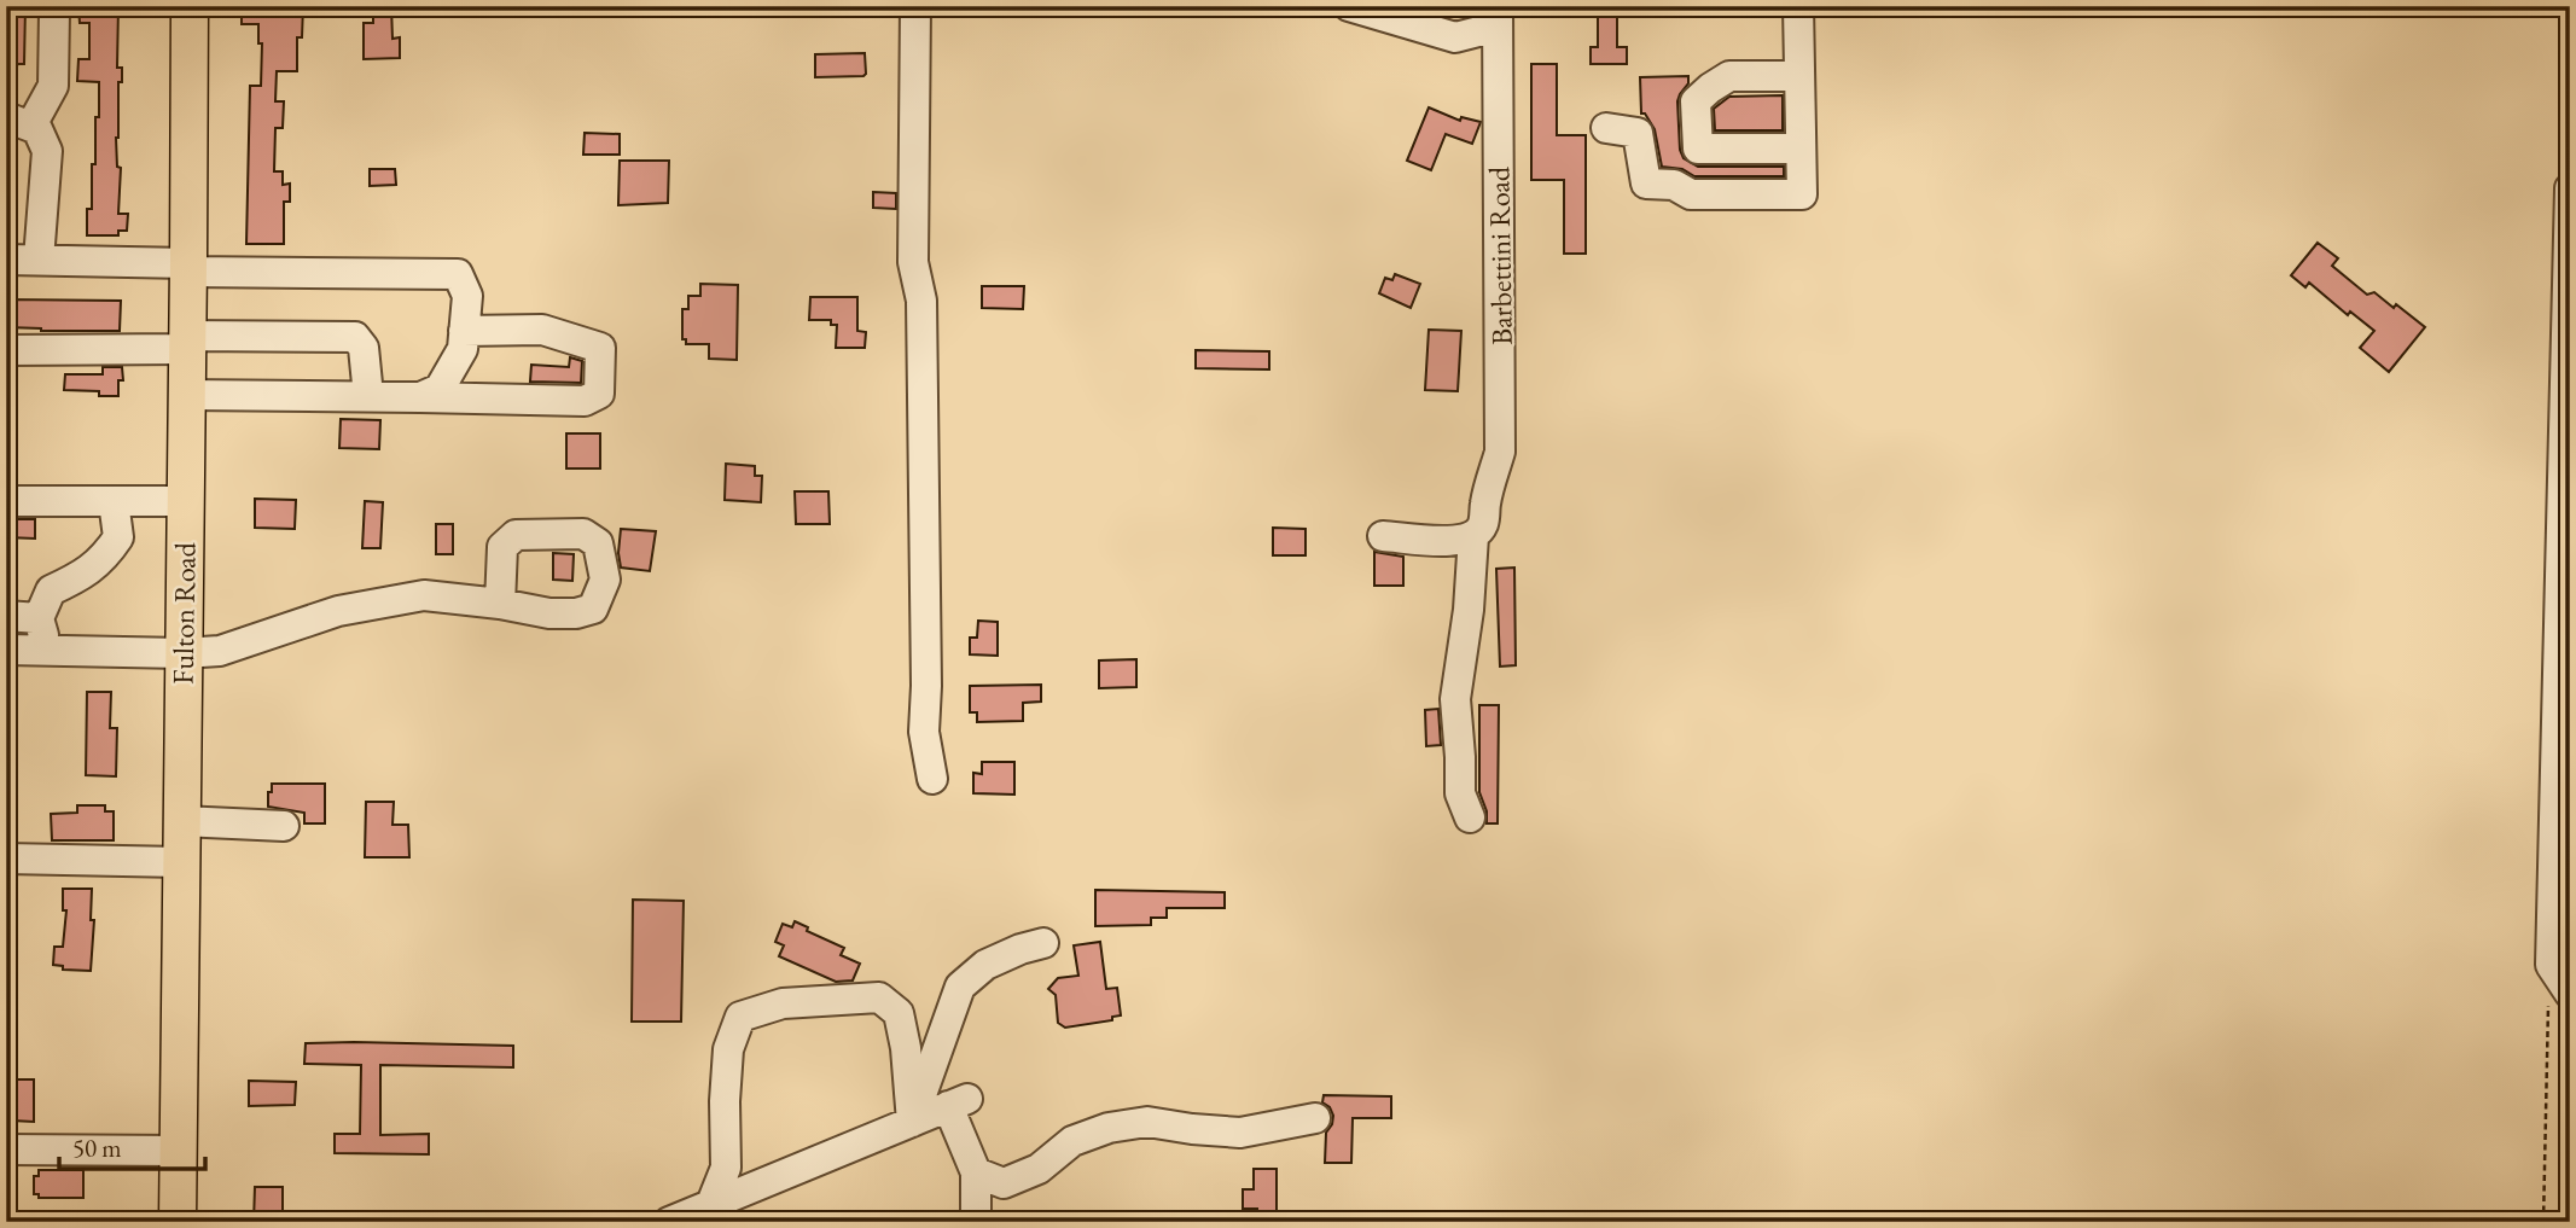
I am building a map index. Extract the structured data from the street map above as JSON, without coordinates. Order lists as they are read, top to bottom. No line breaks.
{"streets":{"main road":["Fulton Road"],"street":["Barbettini Road"]},"scale_bar":"50 m"}
